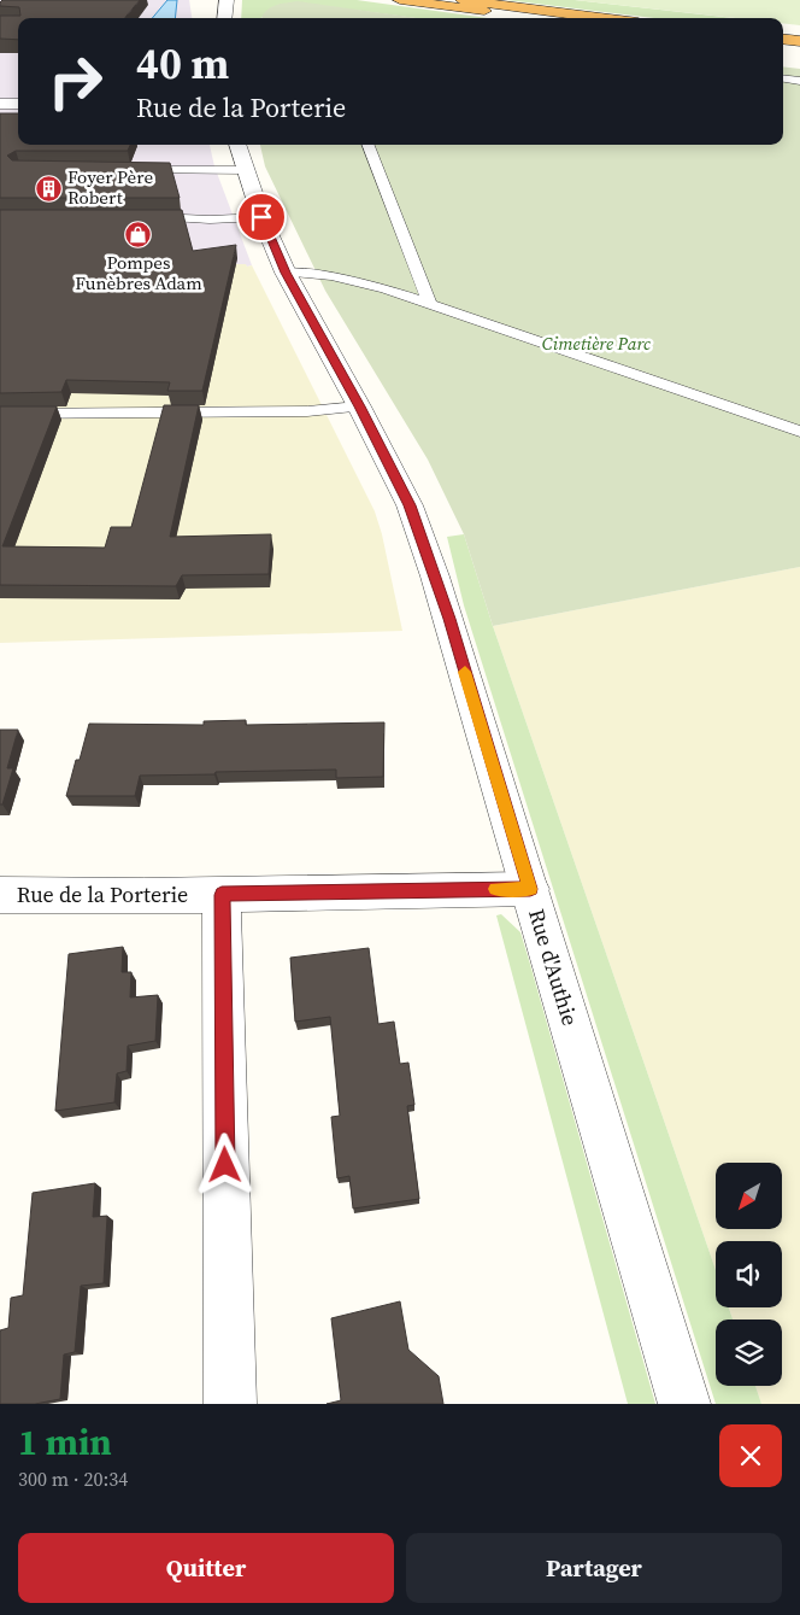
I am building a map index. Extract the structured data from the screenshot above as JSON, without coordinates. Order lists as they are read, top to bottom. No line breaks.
{"streets":{"street":["Rue de la Porterie","Rue d'Authie"]},"crossings":[["Rue de la Porterie","Rue d'Authie"]],"parks":["Cimetière Parc"],"places":{"building":["Foyer Père Robert"],"shop":["Pompes Funèbres Adam"]},"north":"bottom left","page":{"turn":["40 m","Rue de la Porterie"],"heading":["1 min","300 m · 20:34"],"buttons":["Quitter","Partager"]}}
